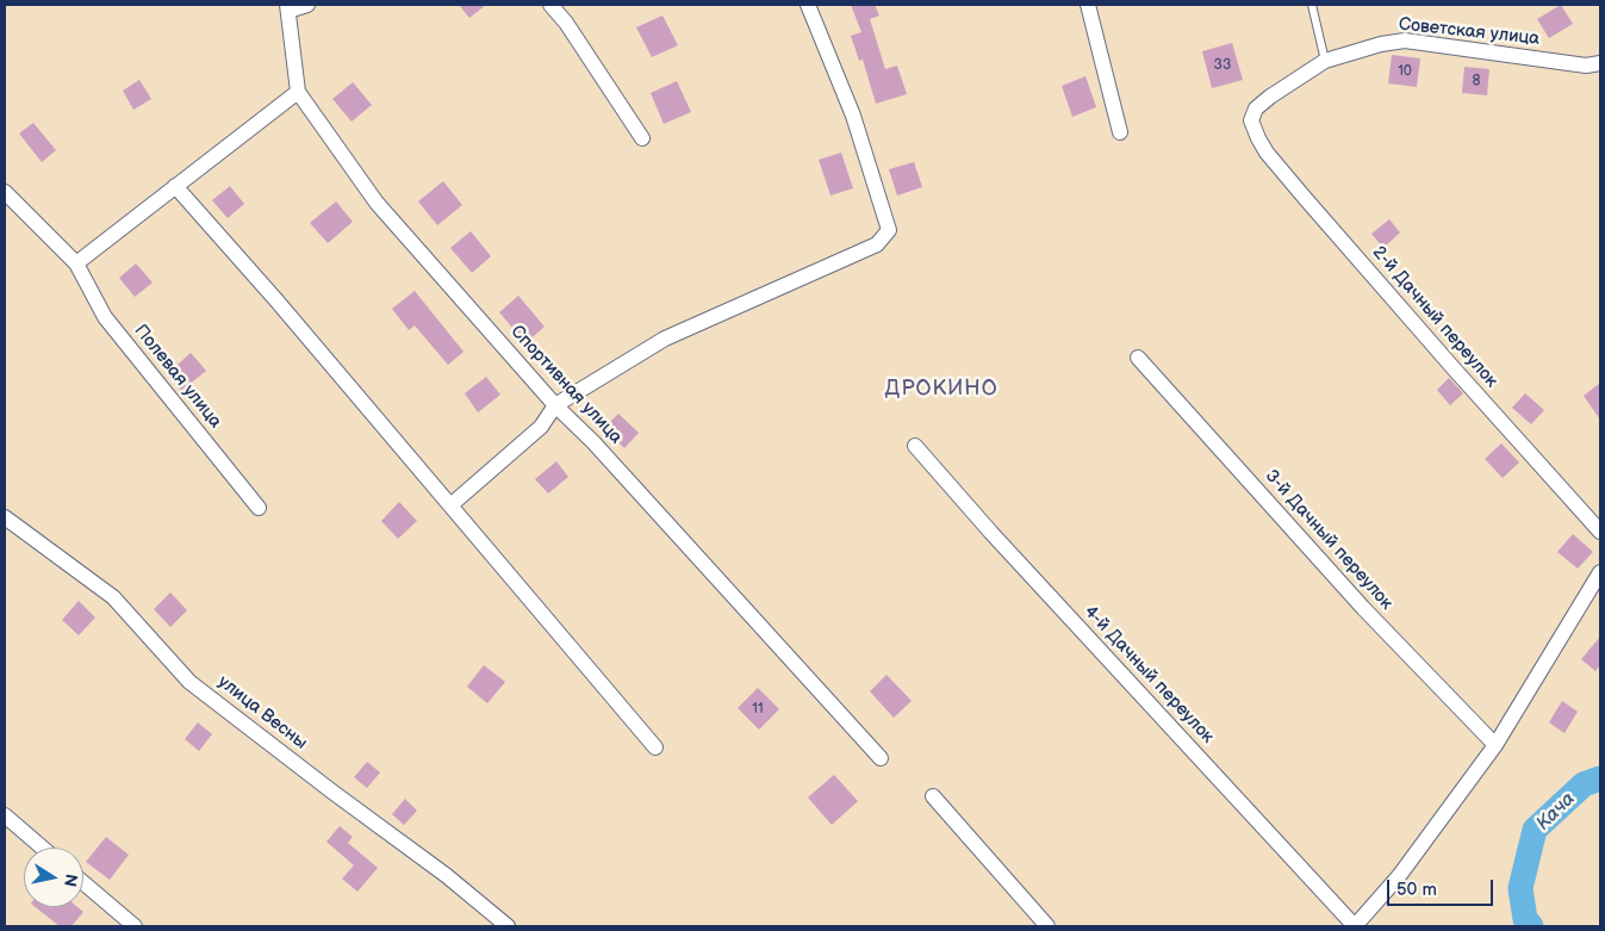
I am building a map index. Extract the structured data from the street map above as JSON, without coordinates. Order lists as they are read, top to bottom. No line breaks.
{"streets":{"street":["Советская улица","2-й Дачный переулок","Полевая улица","Спортивная улица","3-й Дачный переулок","4-й Дачный переулок","улица Весны"]},"crossings":[["Советская улица","2-й Дачный переулок"]],"districts":["ДРОКИНО"],"water":["Кача"],"house_numbers":["33","10","8","11"],"scale_bar":"50 m","north":"right"}
